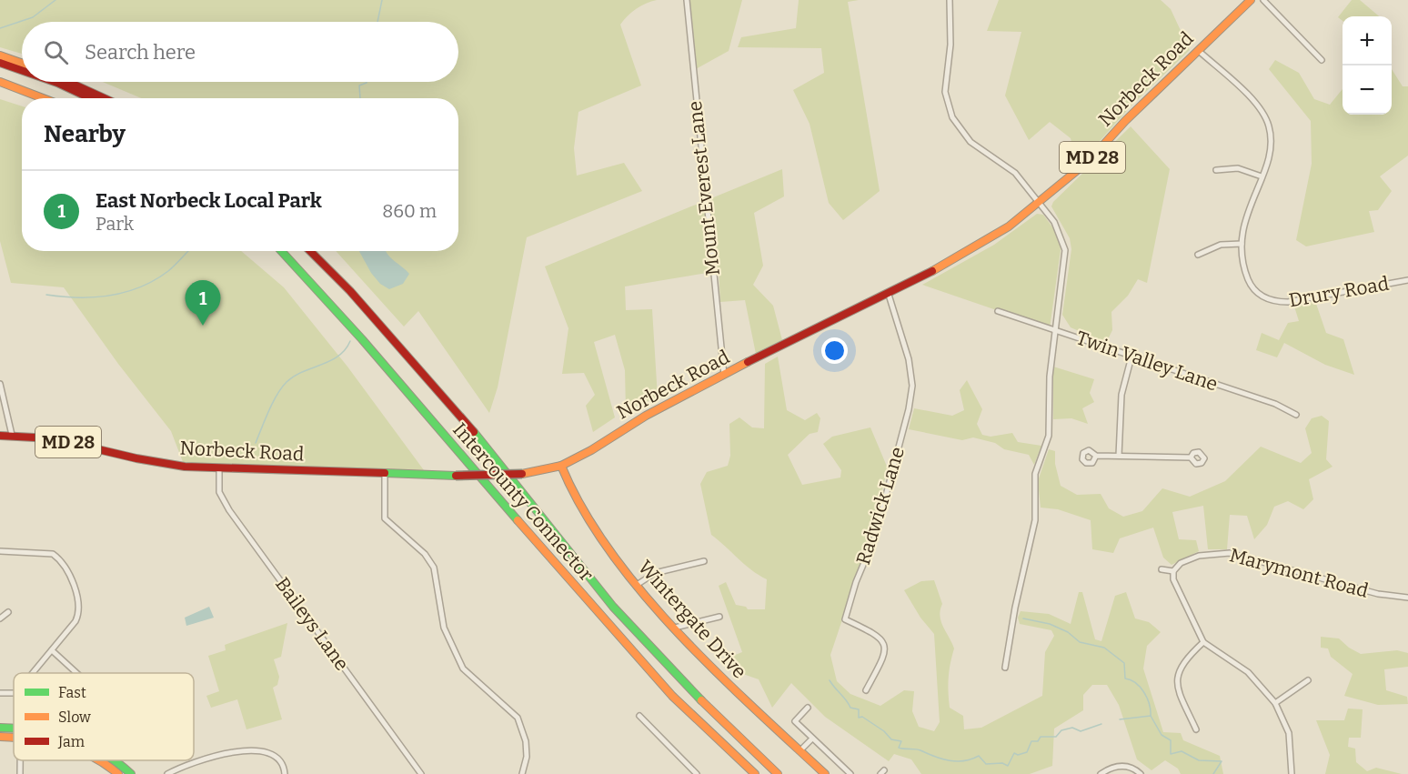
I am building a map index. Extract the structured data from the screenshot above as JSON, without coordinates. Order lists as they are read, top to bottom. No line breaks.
{"streets":{"main road":["Norbeck Road","MD 28","Intercounty Connector","Wintergate Drive"],"street":["Mount Everest Lane","Drury Road","Twin Valley Lane","Radwick Lane","Marymont Road","Baileys Lane"]},"crossings":[["Norbeck Road","Mount Everest Lane"],["Norbeck Road","Drury Road"],["Norbeck Road","Radwick Lane"],["Norbeck Road","Wintergate Drive"],["Norbeck Road","Baileys Lane"]],"legend":["Fast","Slow","Jam"],"page":{"map_buttons":["+","−"],"search":"Search here","heading":"Nearby","list":[{"mark":"1","name":"East Norbeck Local Park","note":"Park","value":"860 m"}],"pins":"1"}}
